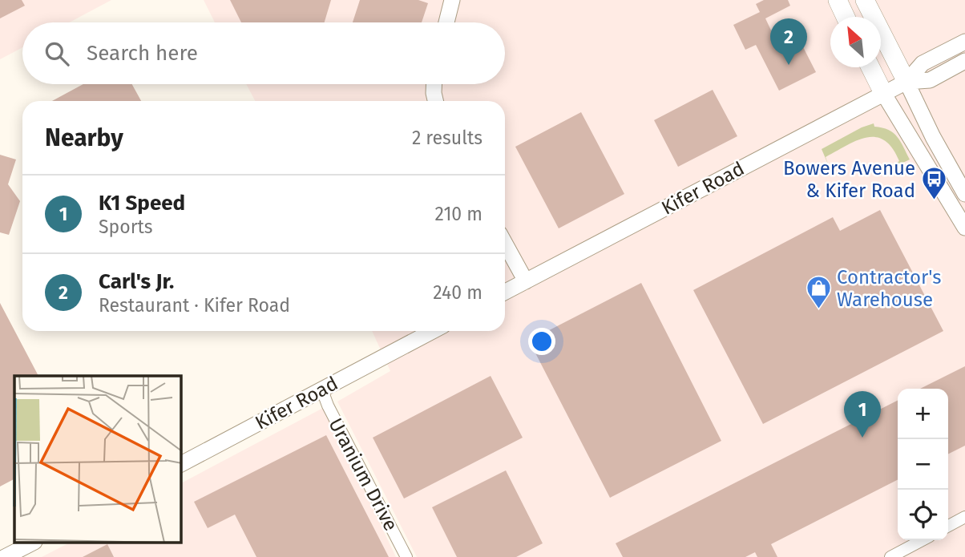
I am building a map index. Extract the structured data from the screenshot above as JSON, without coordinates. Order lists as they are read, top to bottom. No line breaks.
{"streets":{"main road":["Kifer Road"],"street":["Uranium Drive"]},"crossings":[["Kifer Road","Uranium Drive"]],"places":{"bus stop":["Bowers Avenue & Kifer Road"],"shop":["Contractor's Warehouse"]},"north":"top left","page":{"pins":["2","1"],"search":"Search here","heading":["Nearby","2 results"],"list":[{"mark":"1","name":"K1 Speed","note":"Sports","value":"210 m"},{"mark":"2","name":"Carl's Jr.","note":"Restaurant · Kifer Road","value":"240 m"}],"map_buttons":["+","−"]}}
